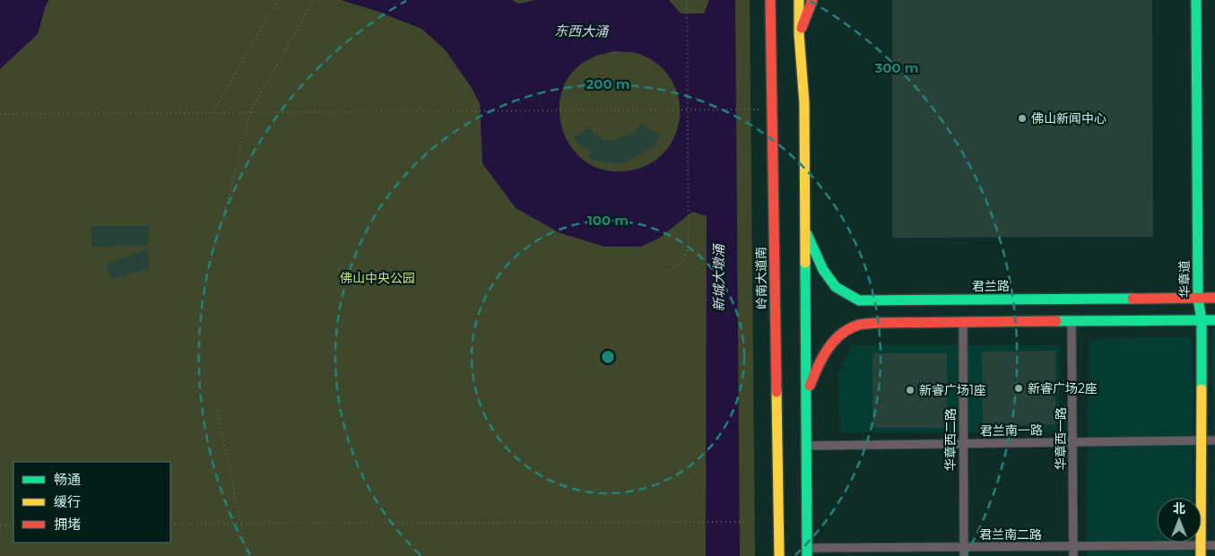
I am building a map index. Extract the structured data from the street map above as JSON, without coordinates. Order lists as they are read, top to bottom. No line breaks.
{"streets":{"street":["岭南大道南","华章道","君兰路","君兰南一路","华章西一路","华章西二路","君兰南二路"]},"crossings":[["华章道","君兰路"],["华章道","君兰南一路"],["华章道","君兰南二路"],["君兰南一路","华章西一路"],["君兰南一路","华章西二路"],["华章西一路","君兰南二路"],["华章西二路","君兰南二路"]],"water":["东西大涌","新城大墩涌"],"parks":["佛山中央公园"],"places":["佛山新闻中心","新睿广场2座","新睿广场1座"],"legend":["畅通","缓行","拥堵"],"north":"top","rings":["300 m","200 m","100 m"]}
